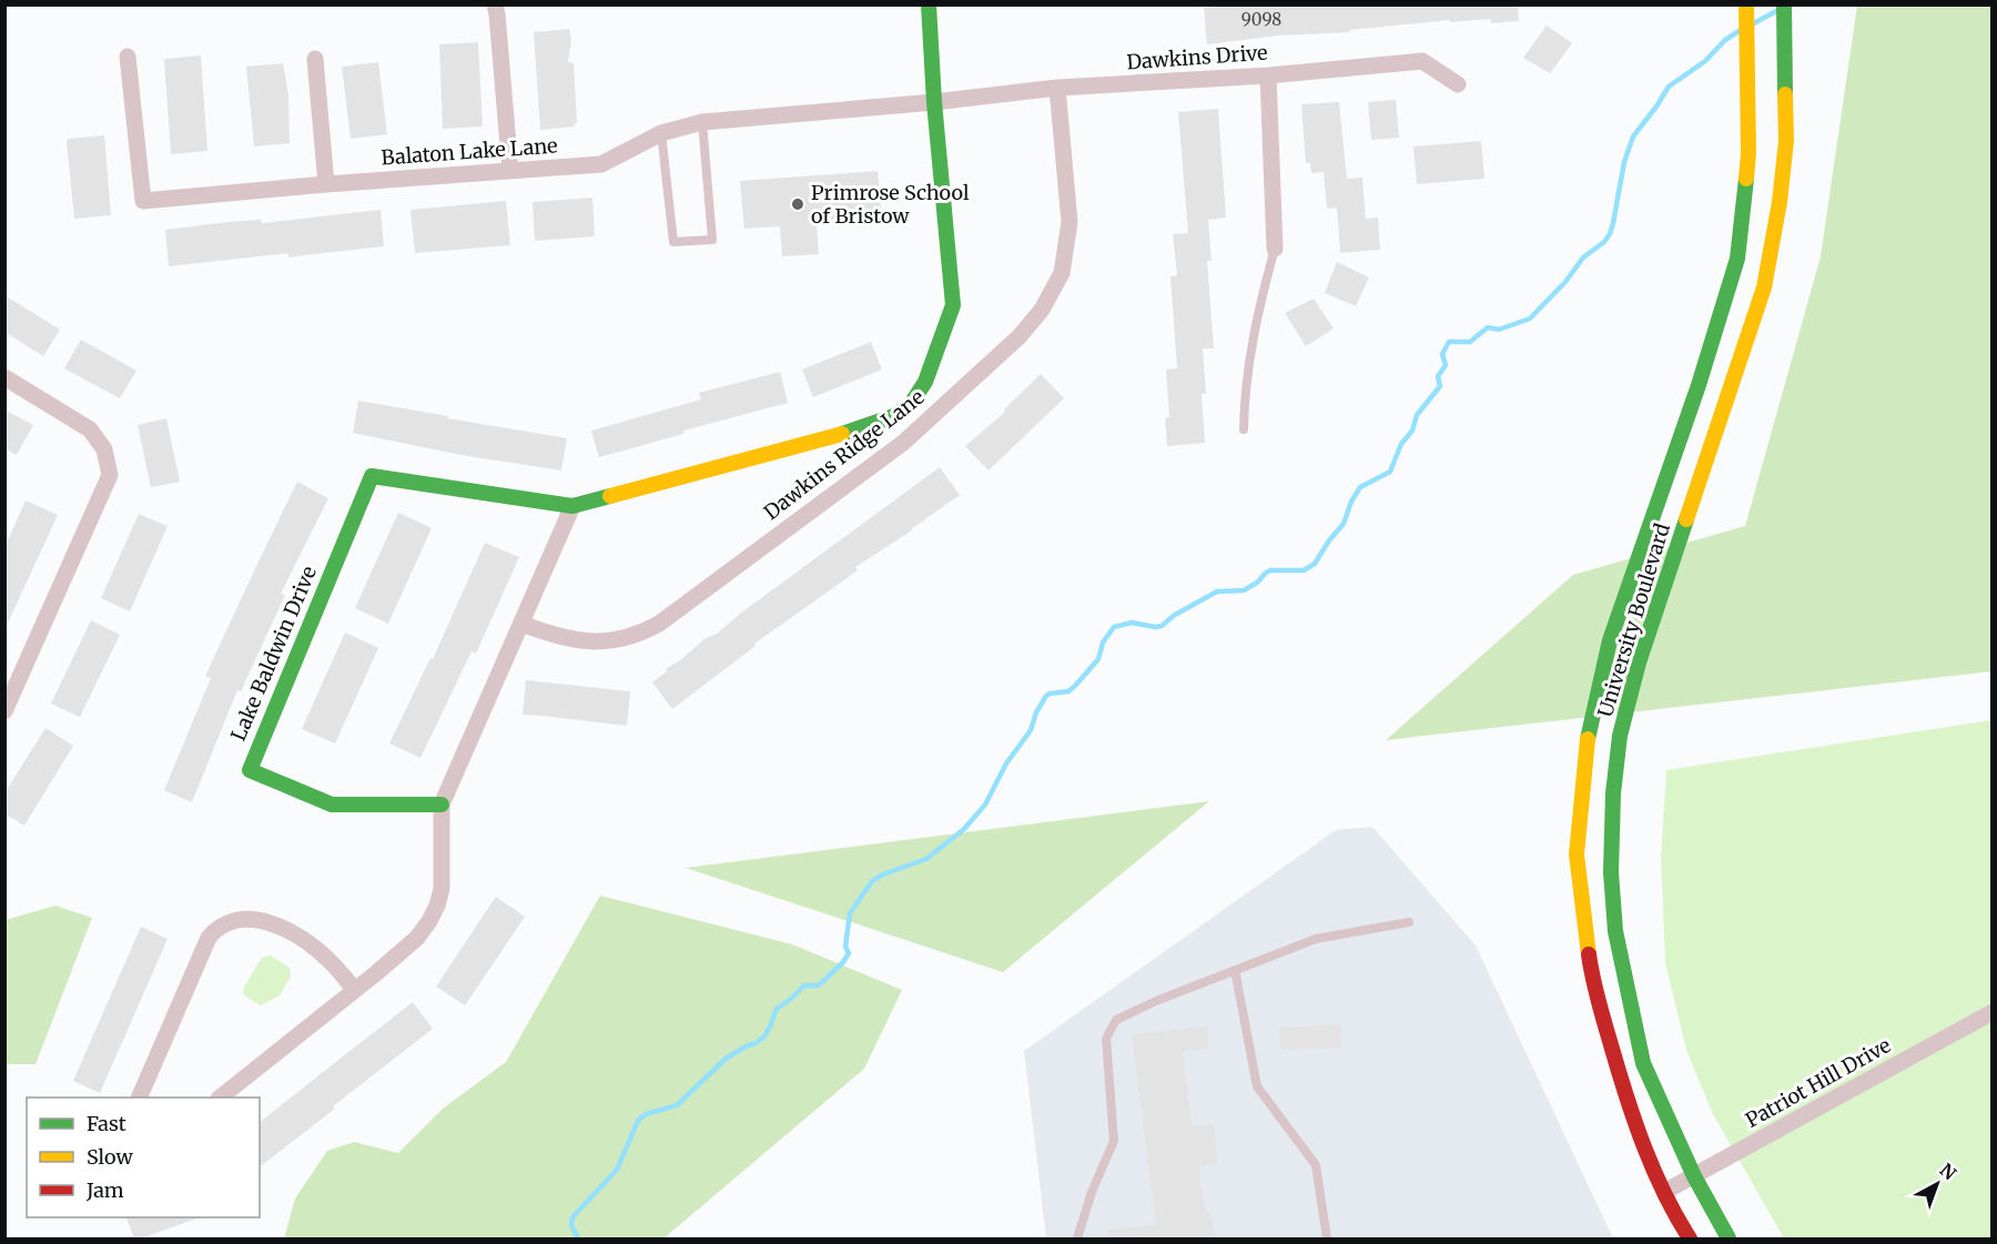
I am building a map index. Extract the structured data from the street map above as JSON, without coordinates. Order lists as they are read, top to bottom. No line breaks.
{"streets":{"main road":["University Boulevard","Lake Baldwin Drive"],"street":["Dawkins Drive","Balaton Lake Lane","Dawkins Ridge Lane","Patriot Hill Drive"]},"crossings":[["Dawkins Drive","Balaton Lake Lane"],["Dawkins Drive","Dawkins Ridge Lane"],["Dawkins Drive","Lake Baldwin Drive"],["Balaton Lake Lane","Lake Baldwin Drive"],["University Boulevard","Patriot Hill Drive"]],"places":["Primrose School of Bristow"],"house_numbers":["9098"],"legend":["Fast","Slow","Jam"],"north":"top right"}
